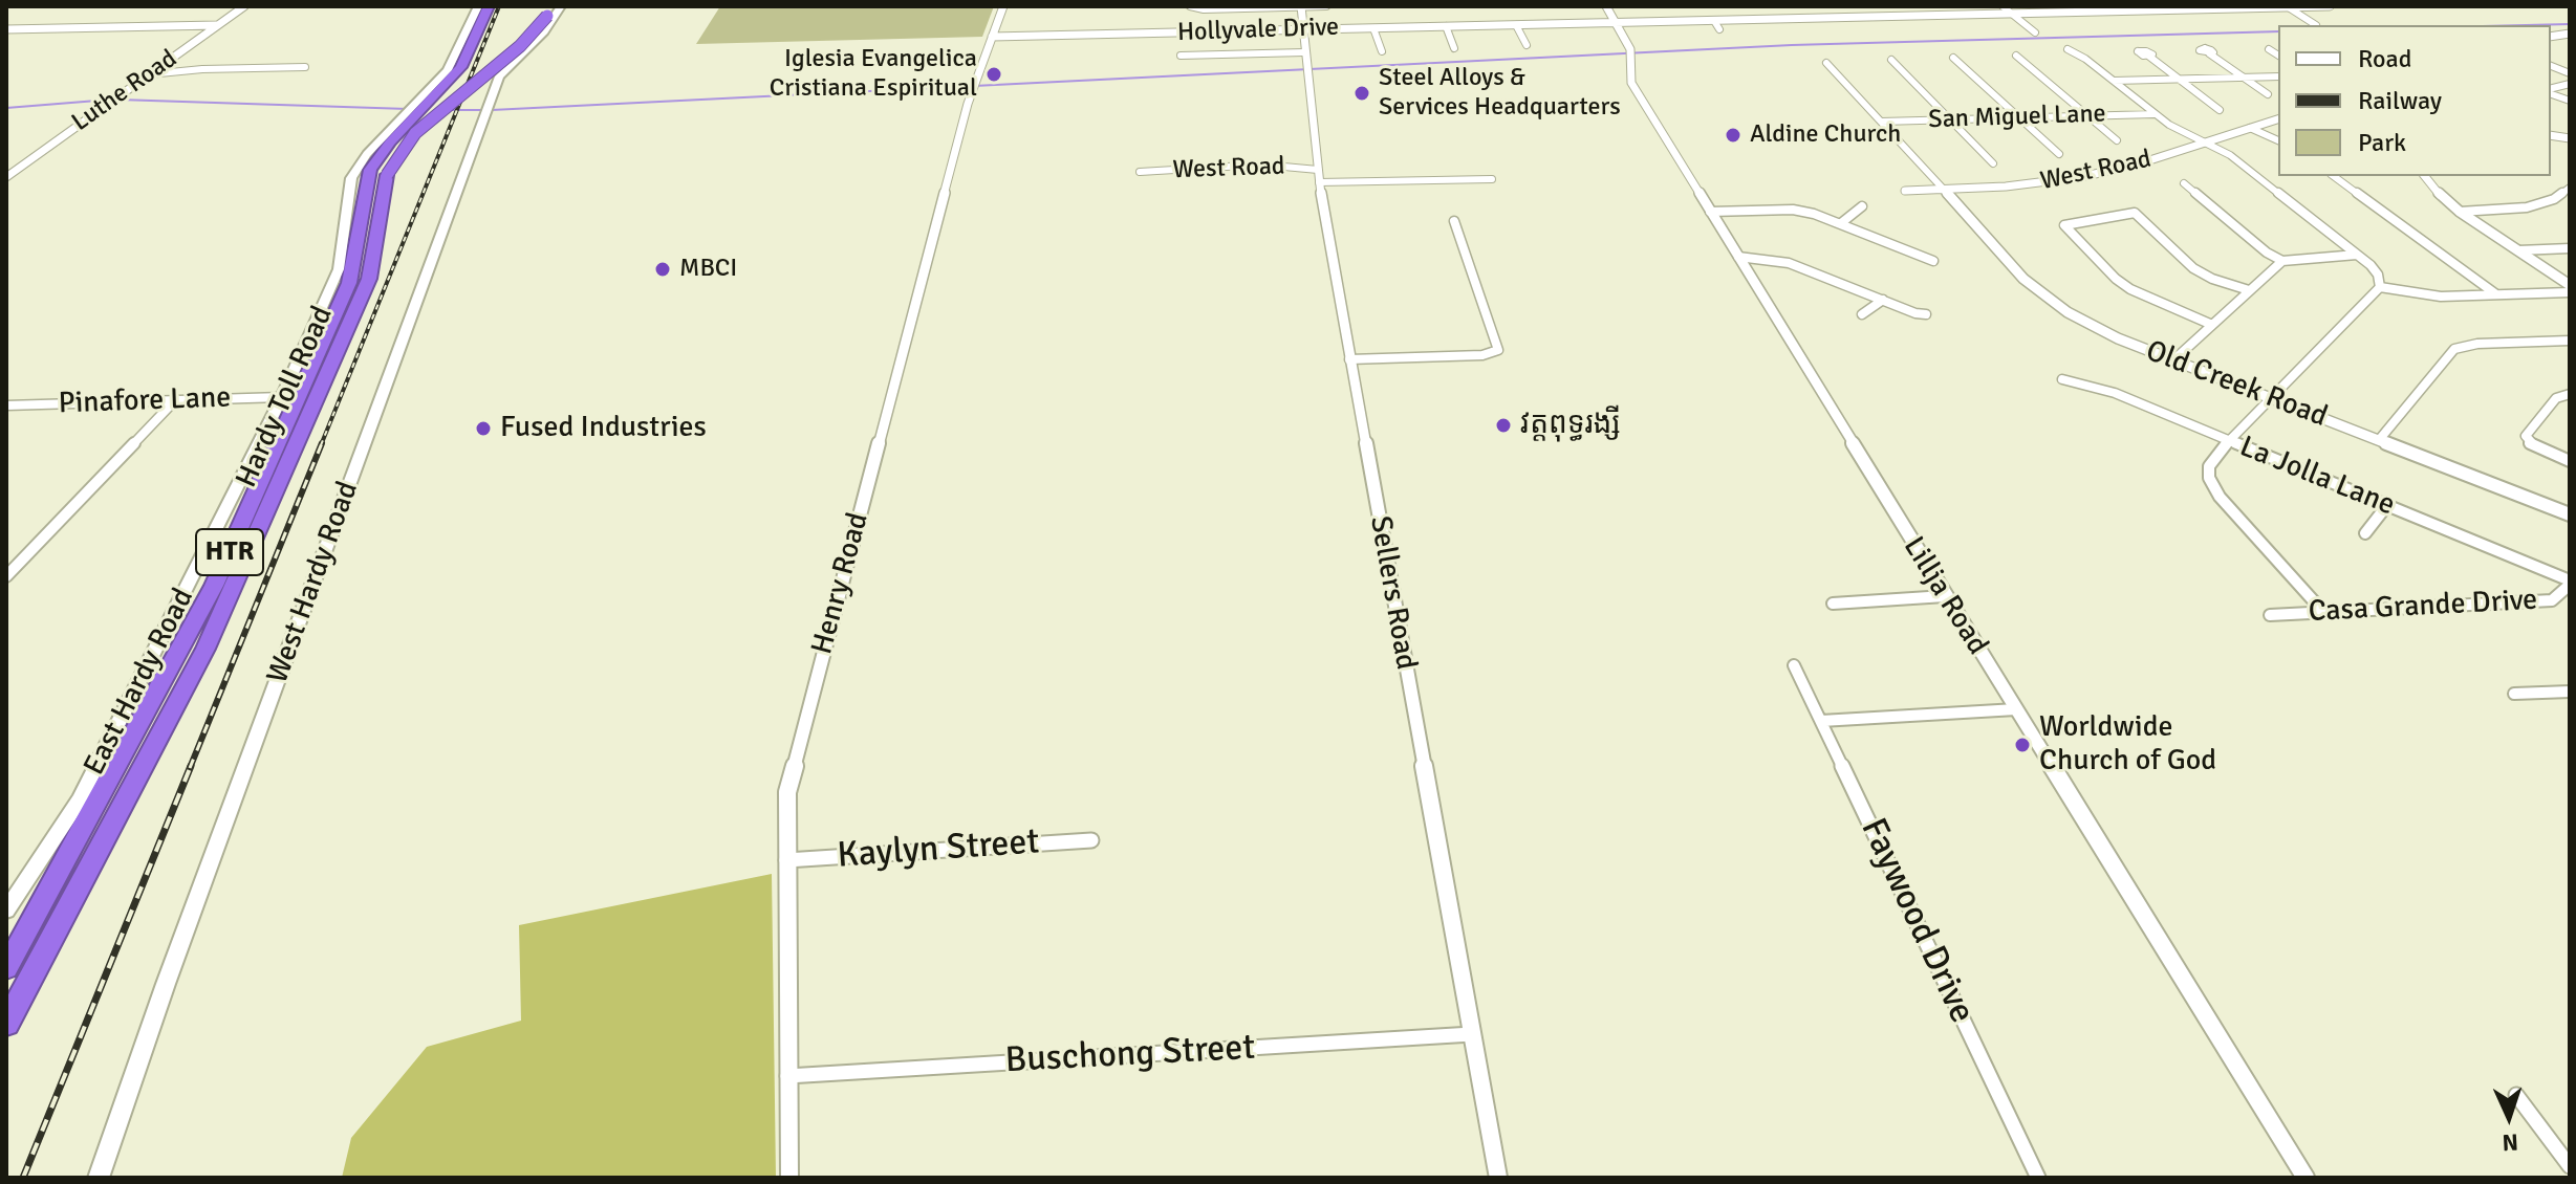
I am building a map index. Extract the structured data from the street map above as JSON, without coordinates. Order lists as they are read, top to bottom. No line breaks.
{"streets":{"highway":["Hardy Toll Road","HTR"],"main road":["West Hardy Road","East Hardy Road"],"street":["Hollyvale Drive","Luthe Road","San Miguel Lane","West Road","Old Creek Road","Pinafore Lane","La Jolla Lane","Henry Road","Sellers Road","Lillja Road","Casa Grande Drive","Kaylyn Street","Faywood Drive","Buschong Street"]},"crossings":[["Hollyvale Drive","Henry Road"],["Hollyvale Drive","Sellers Road"],["Hollyvale Drive","Lillja Road"],["West Road","Old Creek Road"],["West Road","Sellers Road"],["Hardy Toll Road","East Hardy Road"],["Pinafore Lane","East Hardy Road"],["La Jolla Lane","Casa Grande Drive"],["Henry Road","Kaylyn Street"],["Henry Road","Buschong Street"],["Sellers Road","Buschong Street"]],"places":["Iglesia Evangelica Cristiana Espiritual","Steel Alloys & Services Headquarters","Aldine Church","MBCI","វត្តពុទ្ធរង្សី","Fused Industries","Worldwide Church of God"],"legend":["Road","Railway","Park"],"north":"bottom"}
